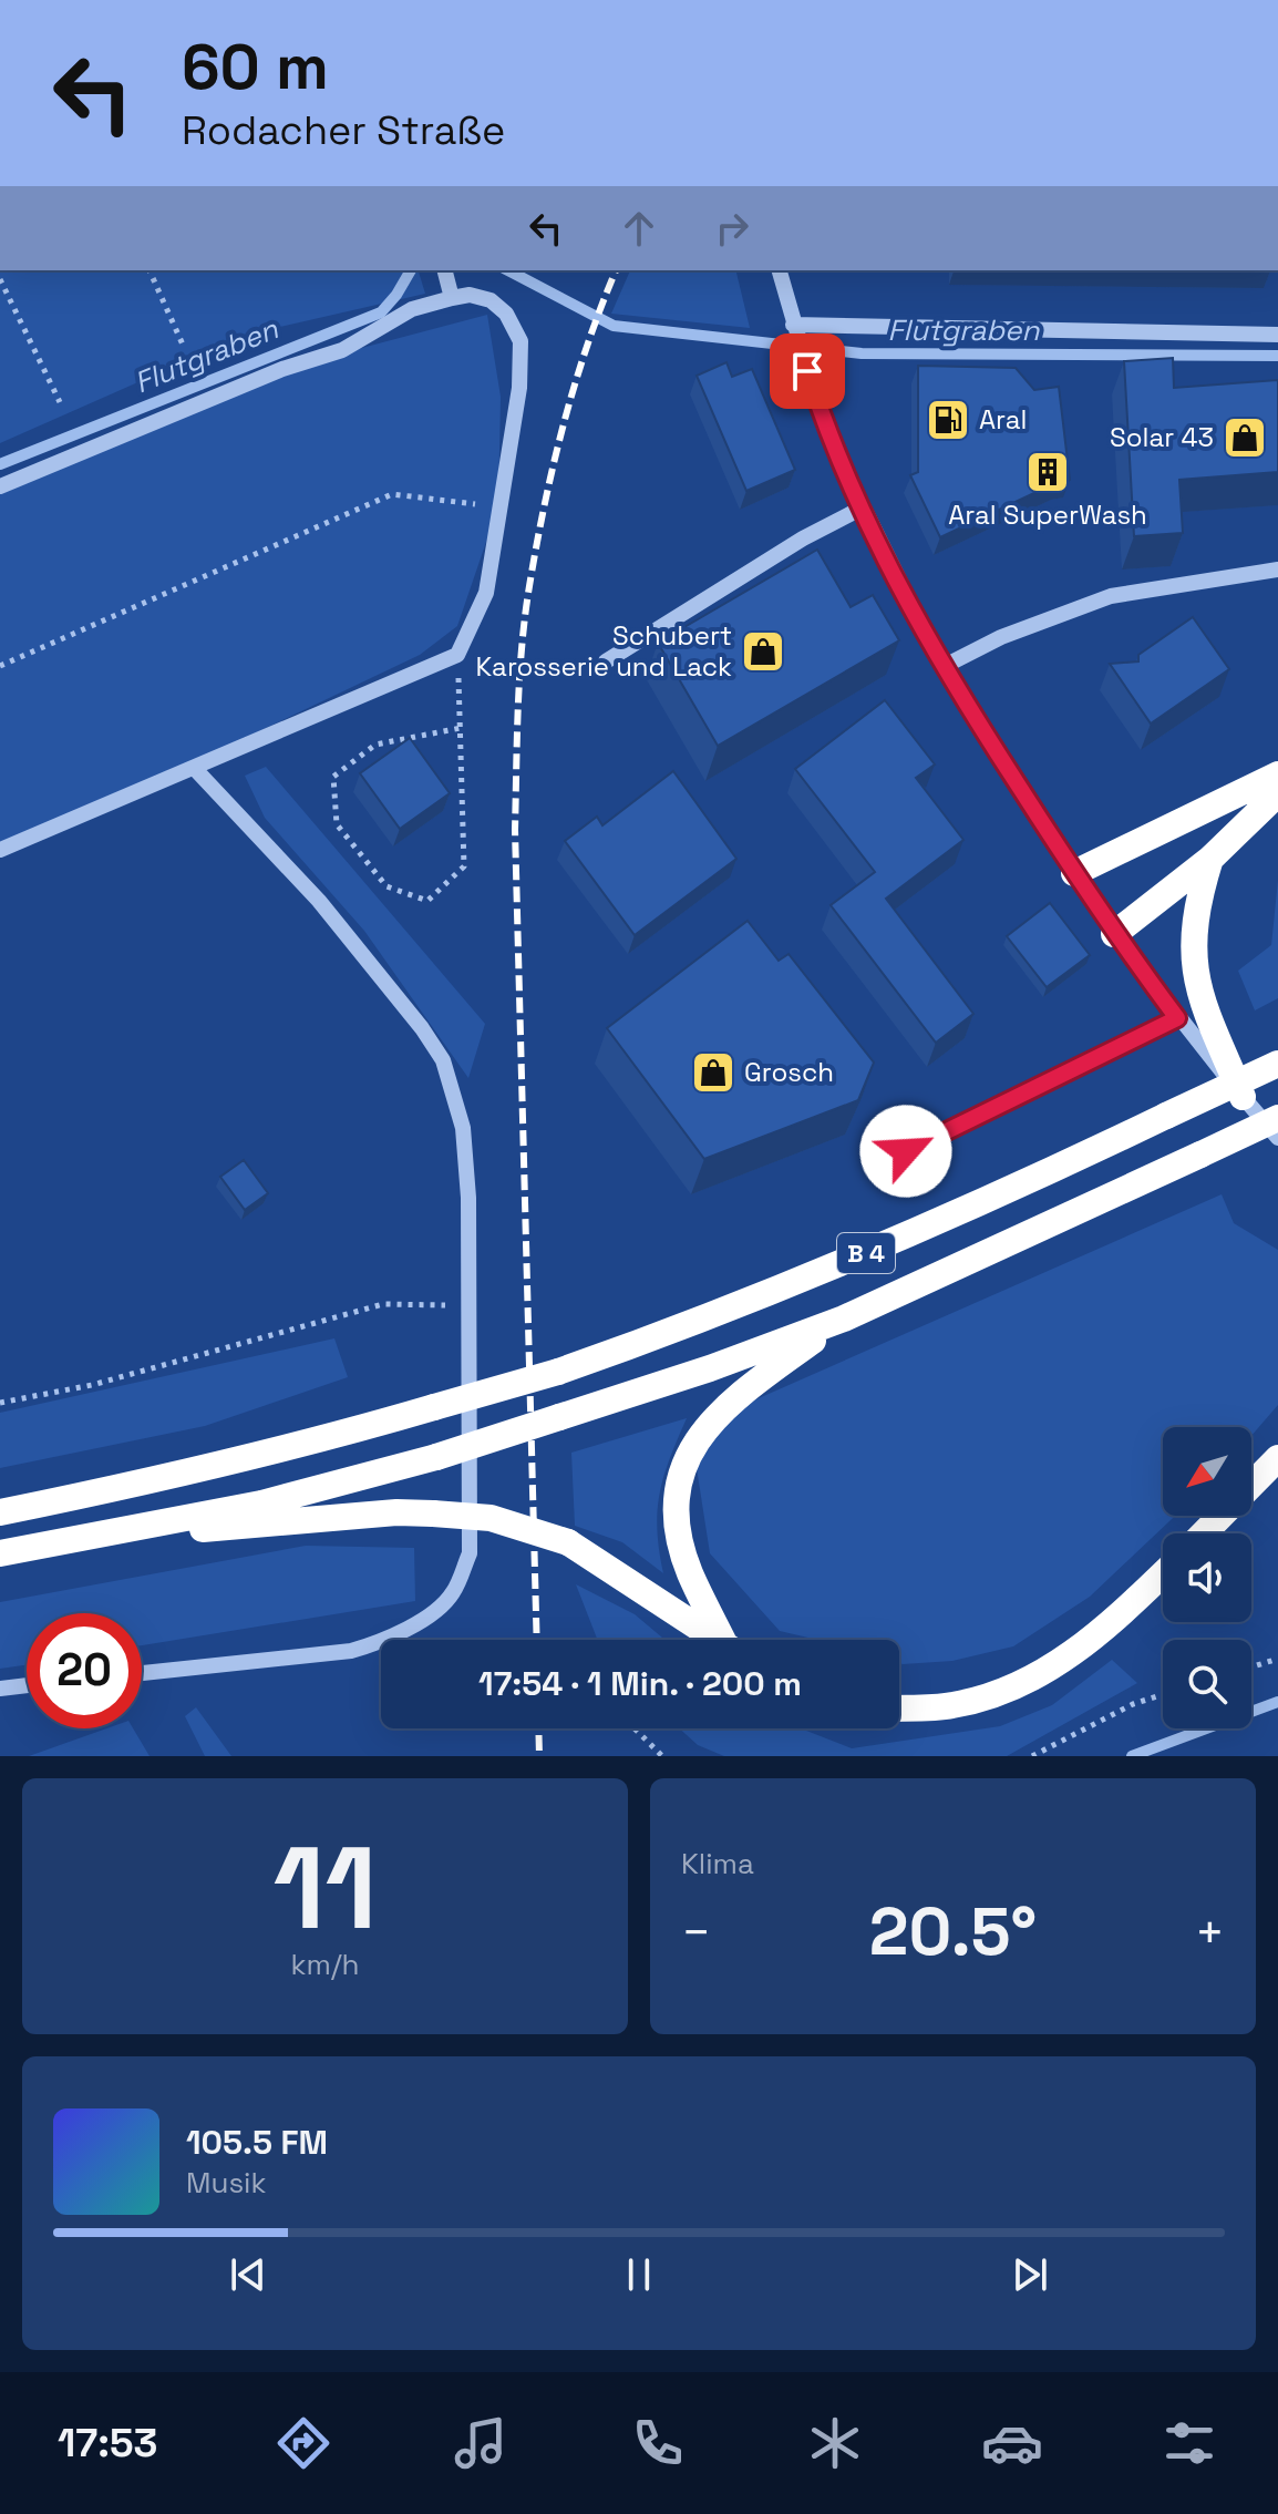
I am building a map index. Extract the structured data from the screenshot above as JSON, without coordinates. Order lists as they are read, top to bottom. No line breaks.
{"streets":{"highway":["B 4"]},"water":["Flutgraben"],"places":{"fuel station":["Aral"],"shop":["Solar 43","Schubert Karosserie und Lack","Grosch"],"building":["Aral SuperWash"]},"north":"bottom left","page":{"turn":["60 m","Rodacher Straße"],"limit":"20","trip":"17:54 · 1 Min. · 200 m","tile":[["11","km/h"],"Klima"],"heat":["−","20.5°","+"],"song":["105.5 FM","Musik"],"tabs":"17:53"}}
